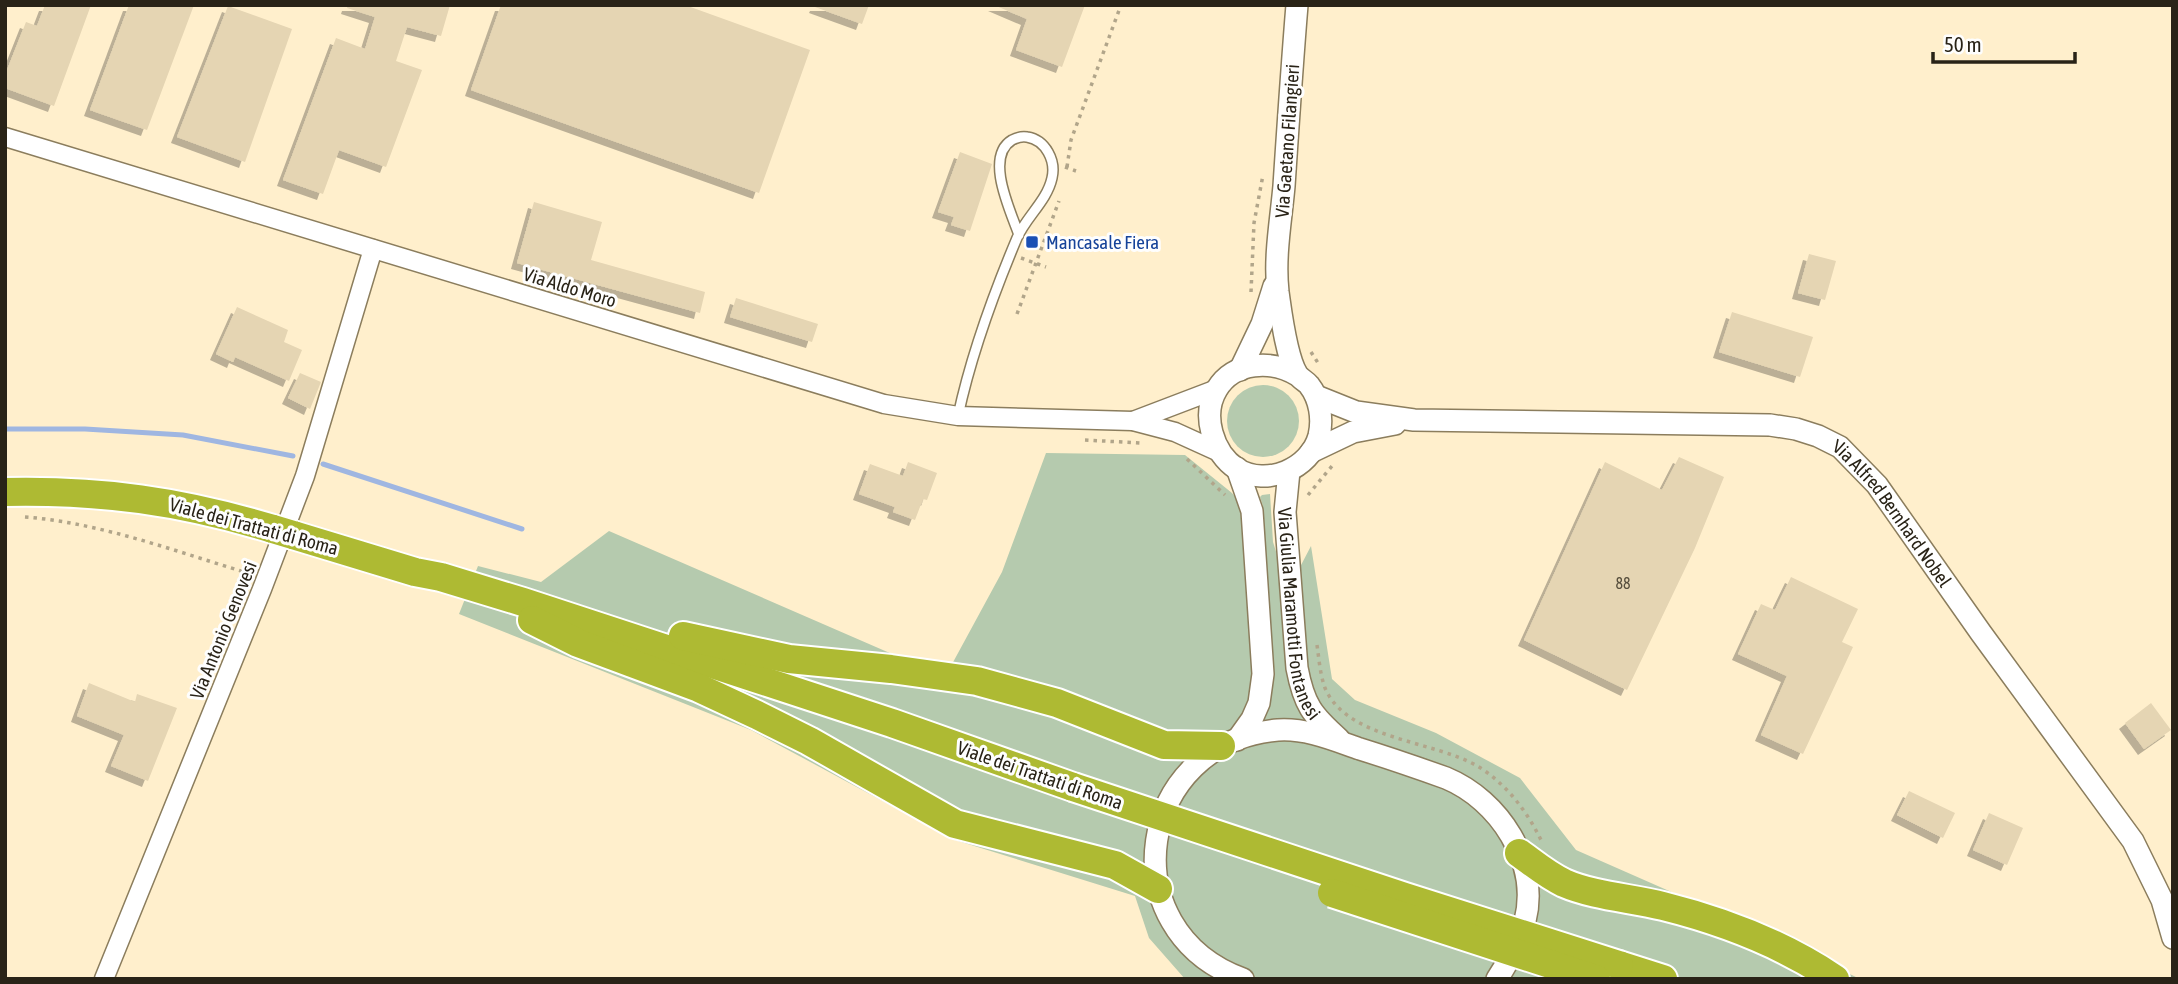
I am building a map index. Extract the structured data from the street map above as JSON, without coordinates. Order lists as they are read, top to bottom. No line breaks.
{"streets":{"highway":["Viale dei Trattati di Roma"],"street":["Via Gaetano Filangieri","Via Aldo Moro","Via Alfred Bernhard Nobel","Via Giulia Maramotti Fontanesi","Via Antonio Genovesi"]},"crossings":[["Via Gaetano Filangieri","Via Aldo Moro"],["Via Gaetano Filangieri","Via Alfred Bernhard Nobel"],["Via Gaetano Filangieri","Via Giulia Maramotti Fontanesi"],["Via Aldo Moro","Via Alfred Bernhard Nobel"],["Via Aldo Moro","Via Giulia Maramotti Fontanesi"],["Via Aldo Moro","Via Antonio Genovesi"],["Via Alfred Bernhard Nobel","Via Giulia Maramotti Fontanesi"]],"places":{"transit":["Mancasale Fiera"]},"house_numbers":["88"],"scale_bar":"50 m"}
